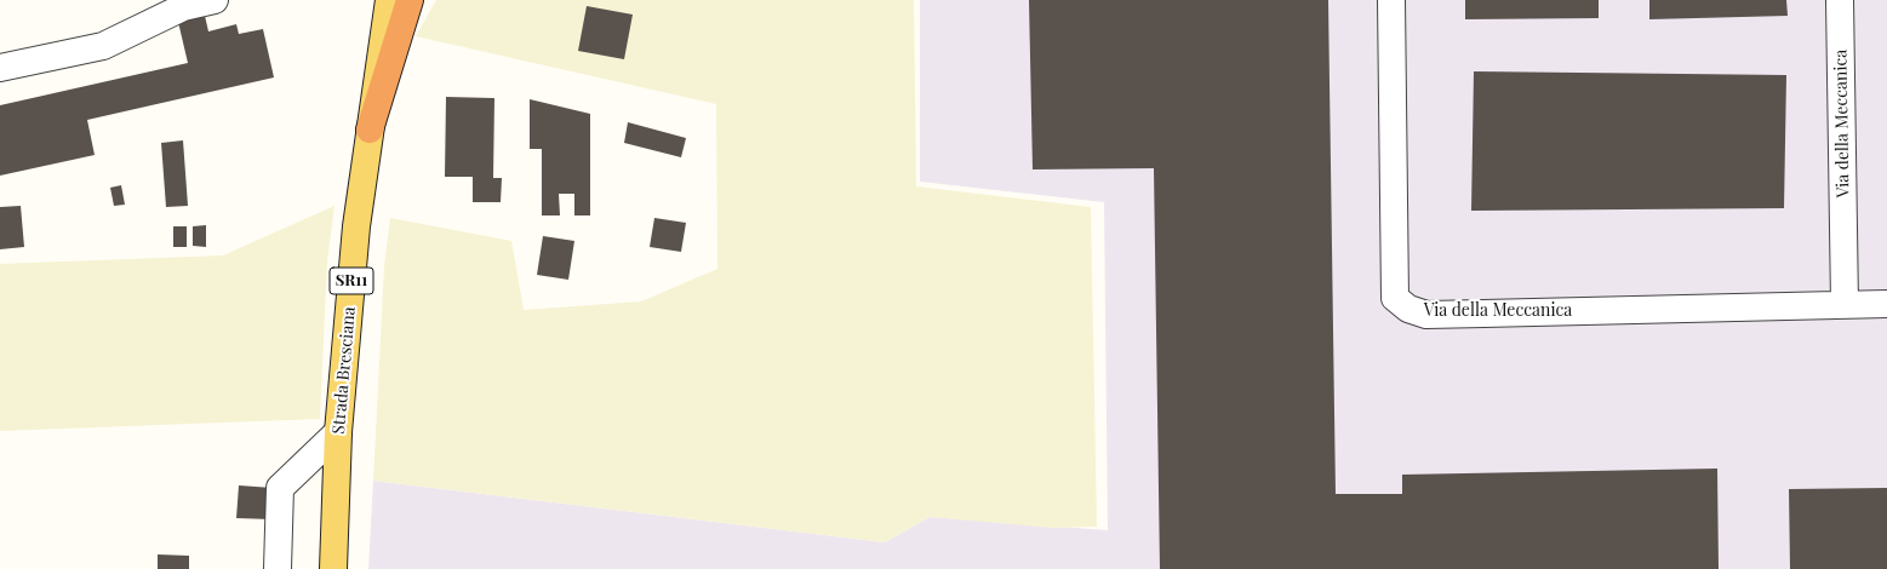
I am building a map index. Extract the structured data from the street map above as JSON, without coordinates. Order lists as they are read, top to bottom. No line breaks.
{"streets":{"main road":["SR11","Strada Bresciana"],"street":["Via della Meccanica"]}}
